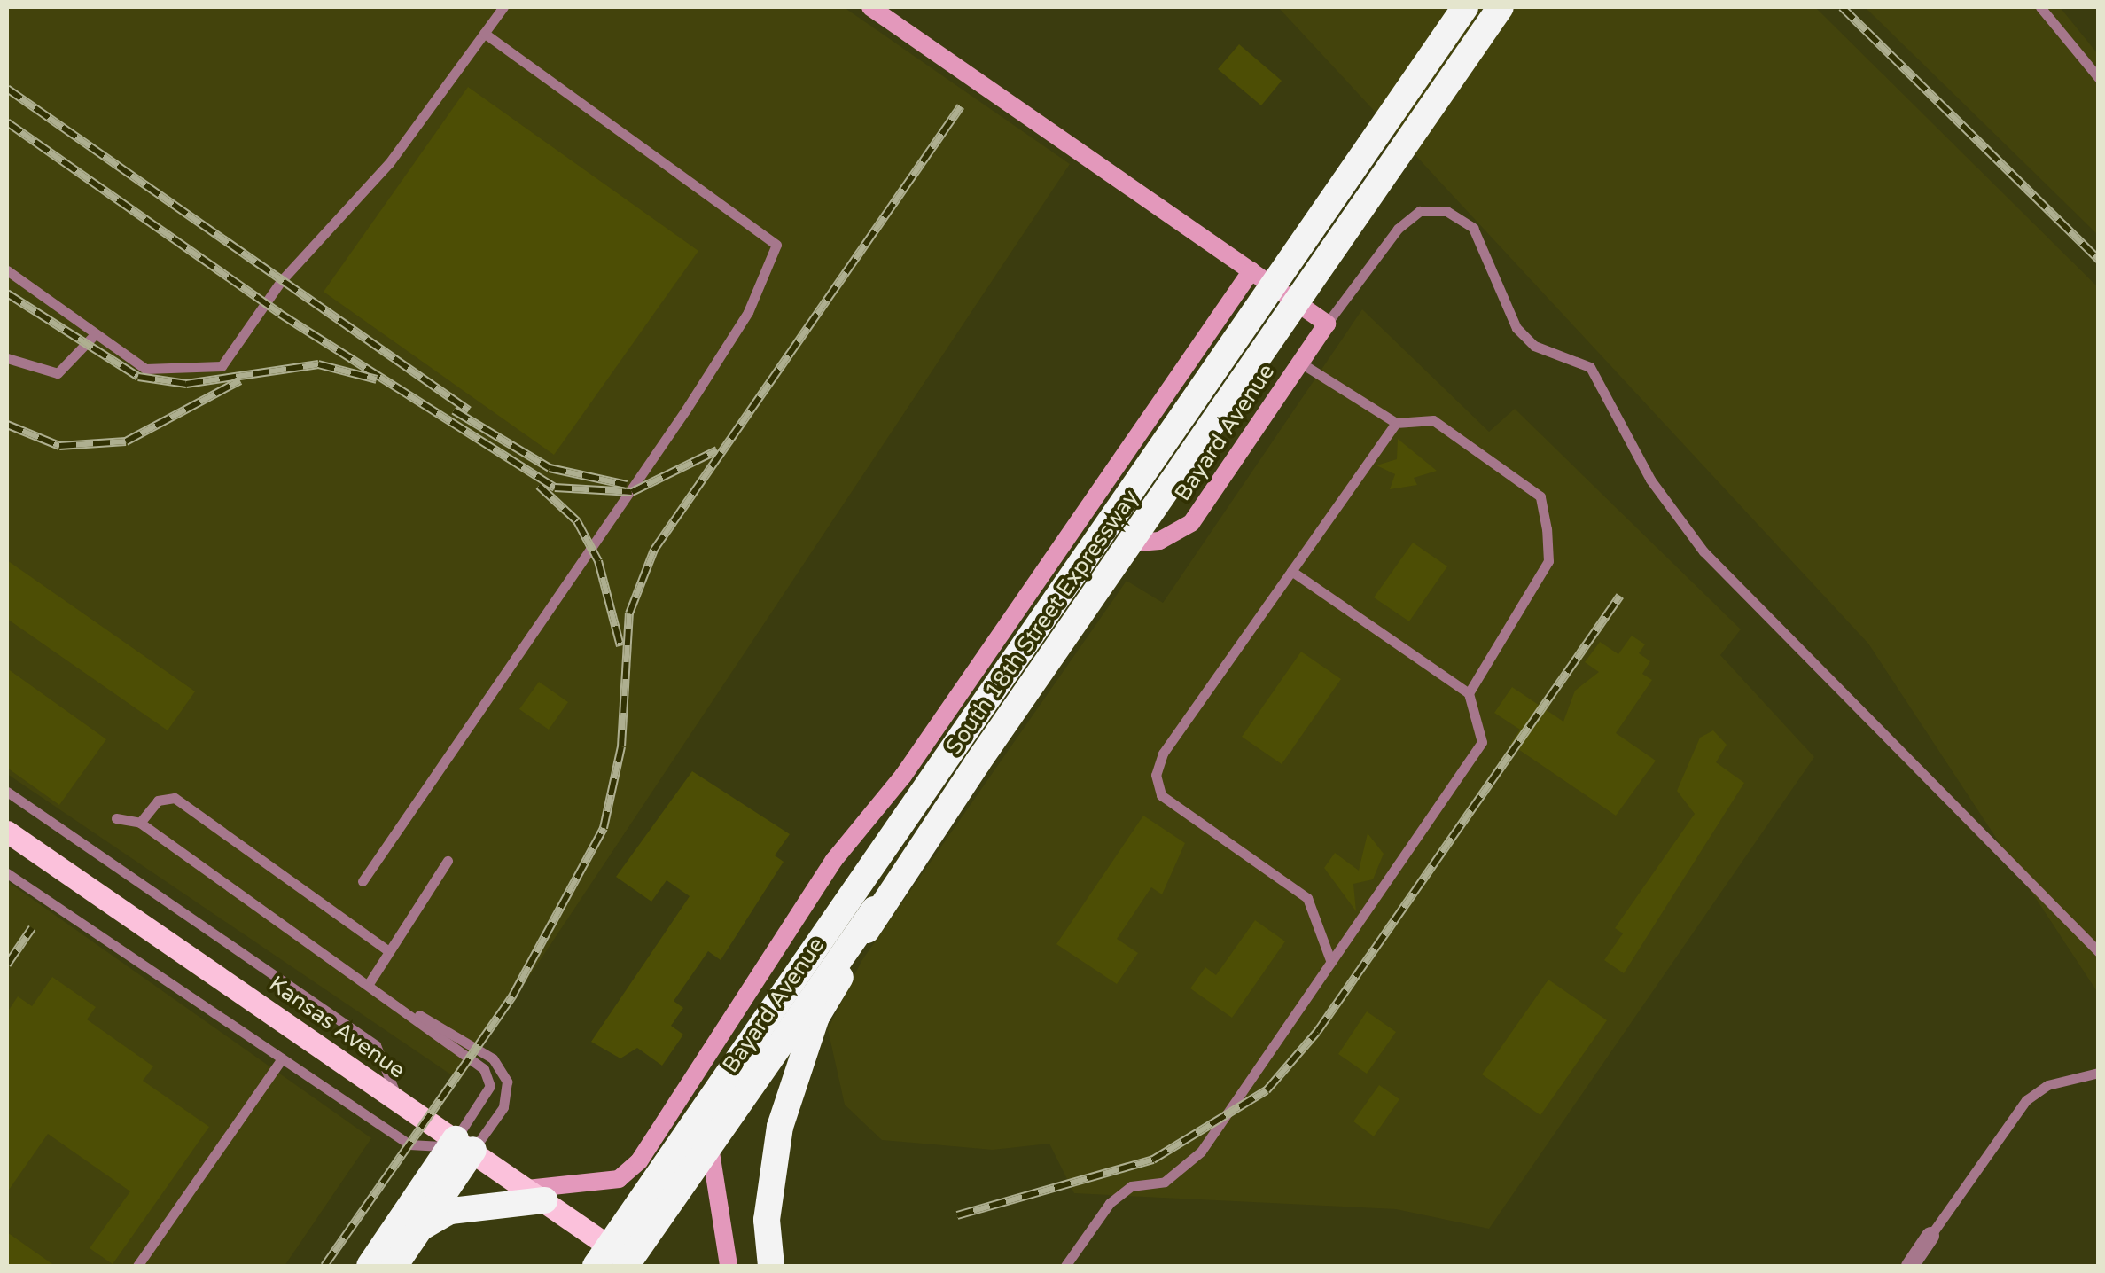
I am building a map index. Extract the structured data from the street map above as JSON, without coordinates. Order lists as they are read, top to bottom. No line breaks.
{"streets":{"highway":["South 18th Street Expressway"],"main road":["Kansas Avenue"],"street":["Bayard Avenue"]}}
